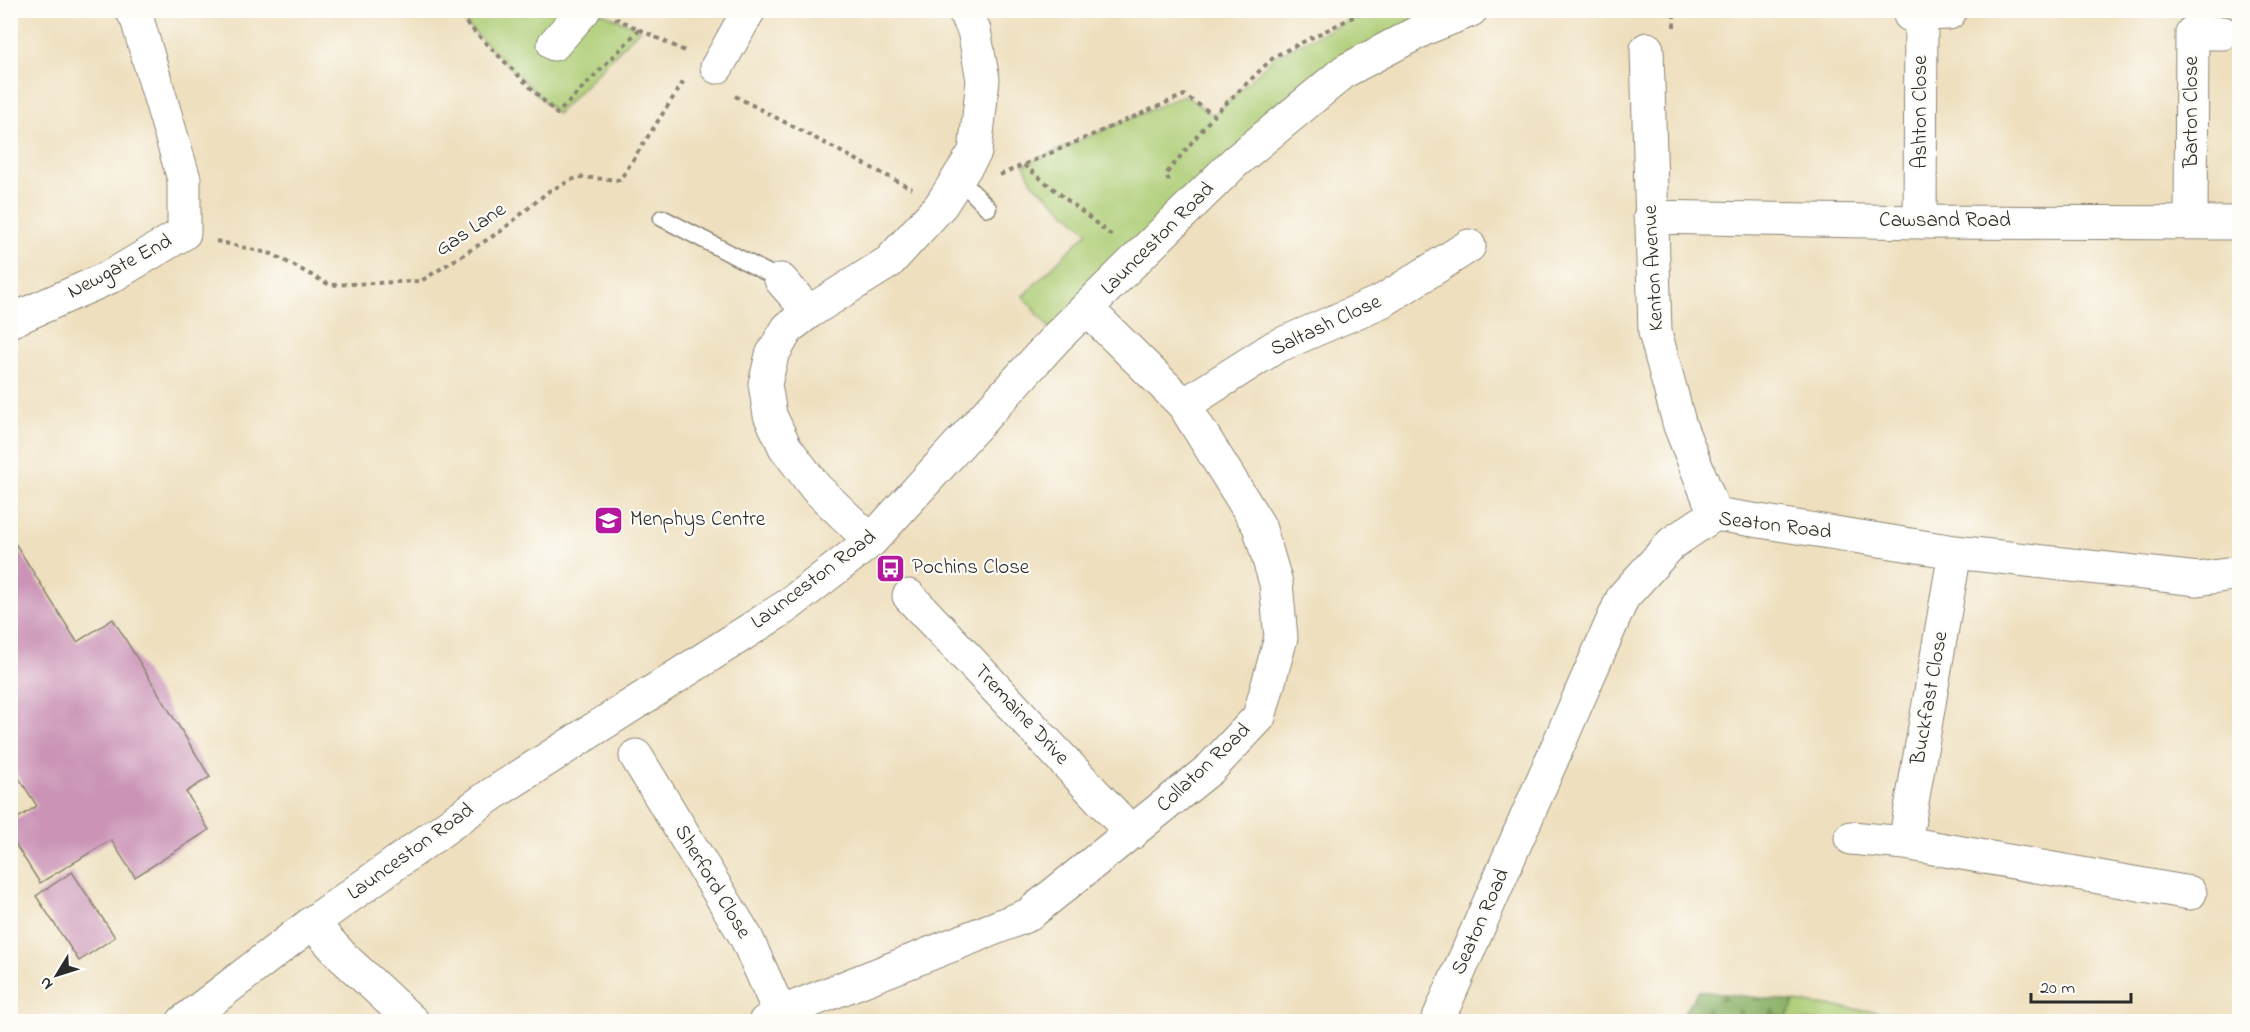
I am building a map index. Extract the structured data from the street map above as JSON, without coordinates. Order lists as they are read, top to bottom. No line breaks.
{"streets":{"street":["Ashton Close","Barton Close","Cawsand Road","Launceston Road","Newgate End","Kenton Avenue","Saltash Close","Seaton Road","Buckfast Close","Tremaine Drive","Collaton Road","Sherford Close"],"path":["Gas Lane"]},"crossings":[["Ashton Close","Cawsand Road"],["Barton Close","Cawsand Road"],["Cawsand Road","Kenton Avenue"],["Gas Lane","Newgate End"],["Launceston Road","Collaton Road"],["Kenton Avenue","Seaton Road"],["Saltash Close","Collaton Road"],["Seaton Road","Buckfast Close"],["Tremaine Drive","Collaton Road"],["Collaton Road","Sherford Close"]],"places":{"school or university":["Menphys Centre"],"bus stop":["Pochins Close"]},"scale_bar":"20 m","north":"bottom left"}
